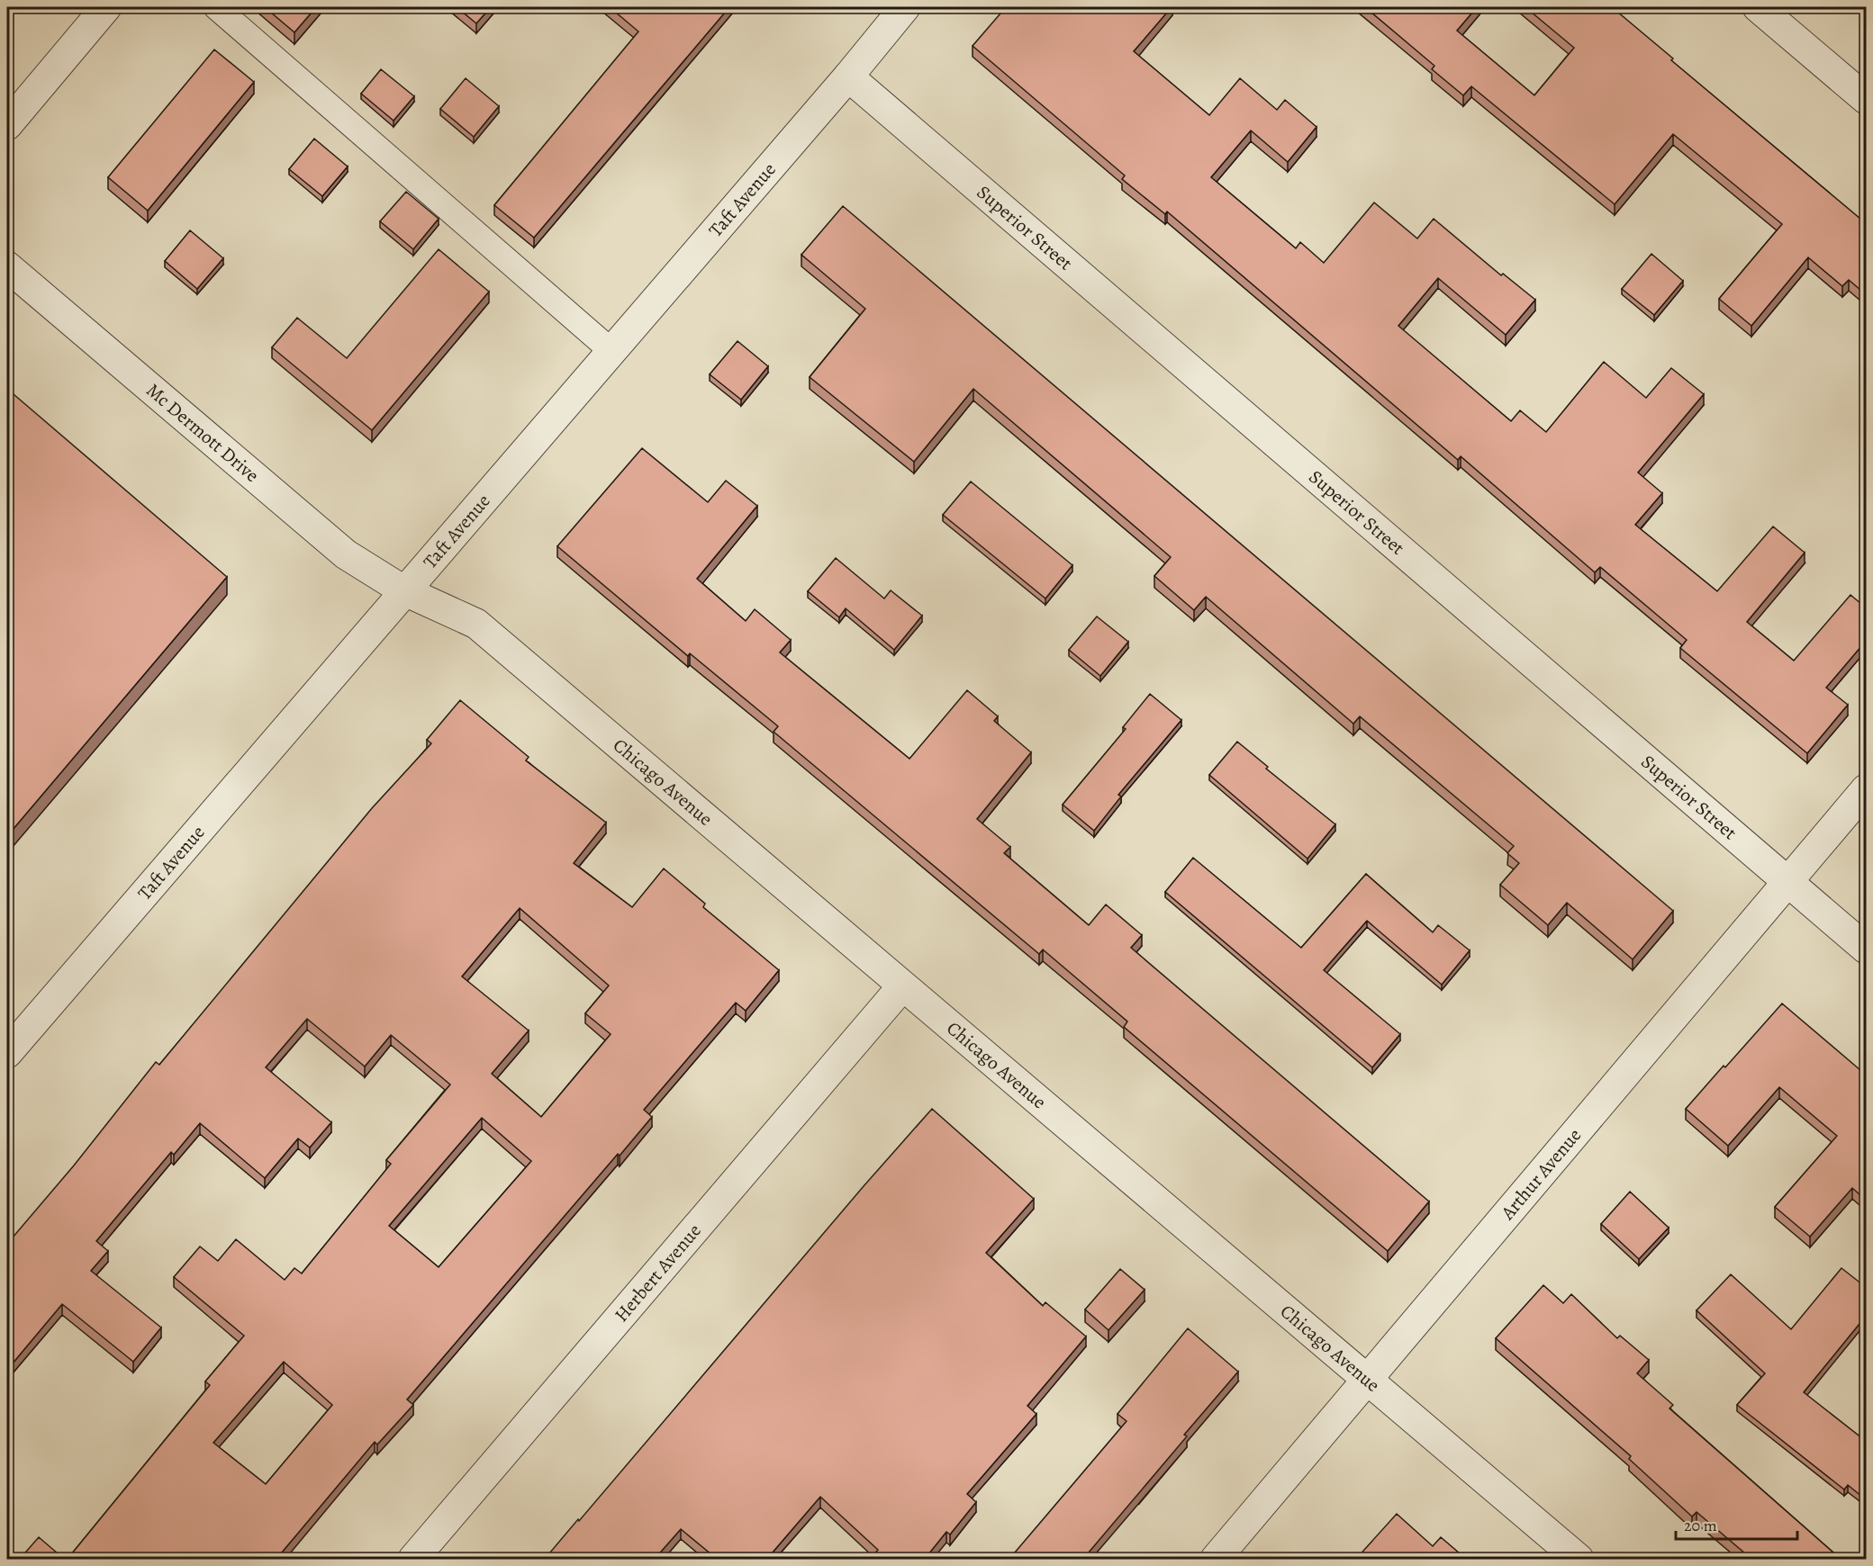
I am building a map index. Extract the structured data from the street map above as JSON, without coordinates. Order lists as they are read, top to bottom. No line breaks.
{"streets":{"street":["Taft Avenue","Superior Street","Mc Dermott Drive","Chicago Avenue","Arthur Avenue","Herbert Avenue"]},"crossings":[["Taft Avenue","Superior Street"],["Taft Avenue","Mc Dermott Drive"],["Taft Avenue","Chicago Avenue"],["Superior Street","Arthur Avenue"],["Mc Dermott Drive","Chicago Avenue"],["Chicago Avenue","Arthur Avenue"],["Chicago Avenue","Herbert Avenue"]],"scale_bar":"20 m"}
